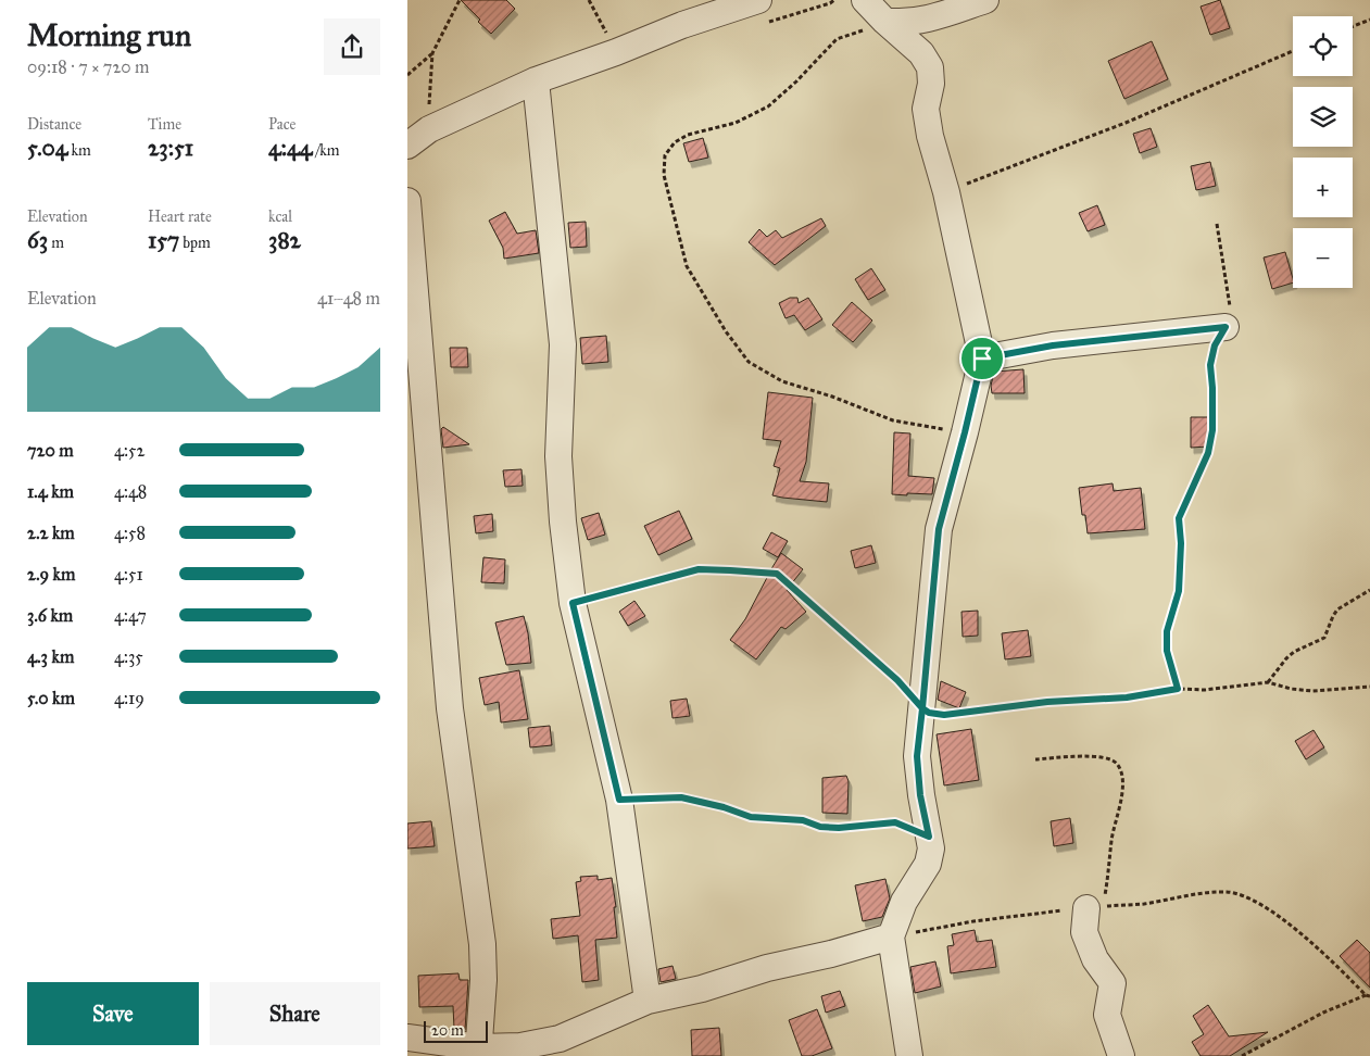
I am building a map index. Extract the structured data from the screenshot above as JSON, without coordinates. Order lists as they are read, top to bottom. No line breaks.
{"scale_bar":"20 m","page":{"heading":["Morning run","09:18 · 7 × 720 m"],"map_buttons":["+","−"],"stats":[["Distance","5.04 km"],["Time","23:51"],["Pace","4:44 /km"],["Elevation","63 m"],["Heart rate","157 bpm"],["kcal","382"]],"chart":["Elevation","41–48 m"],"list":[{"name":"720 m","note":"4:52"},{"name":"1.4 km","note":"4:48"},{"name":"2.2 km","note":"4:58"},{"name":"2.9 km","note":"4:51"},{"name":"3.6 km","note":"4:47"},{"name":"4.3 km","note":"4:35"},{"name":"5.0 km","note":"4:19"}],"buttons":["Save","Share"],"scale":"20 m"}}
